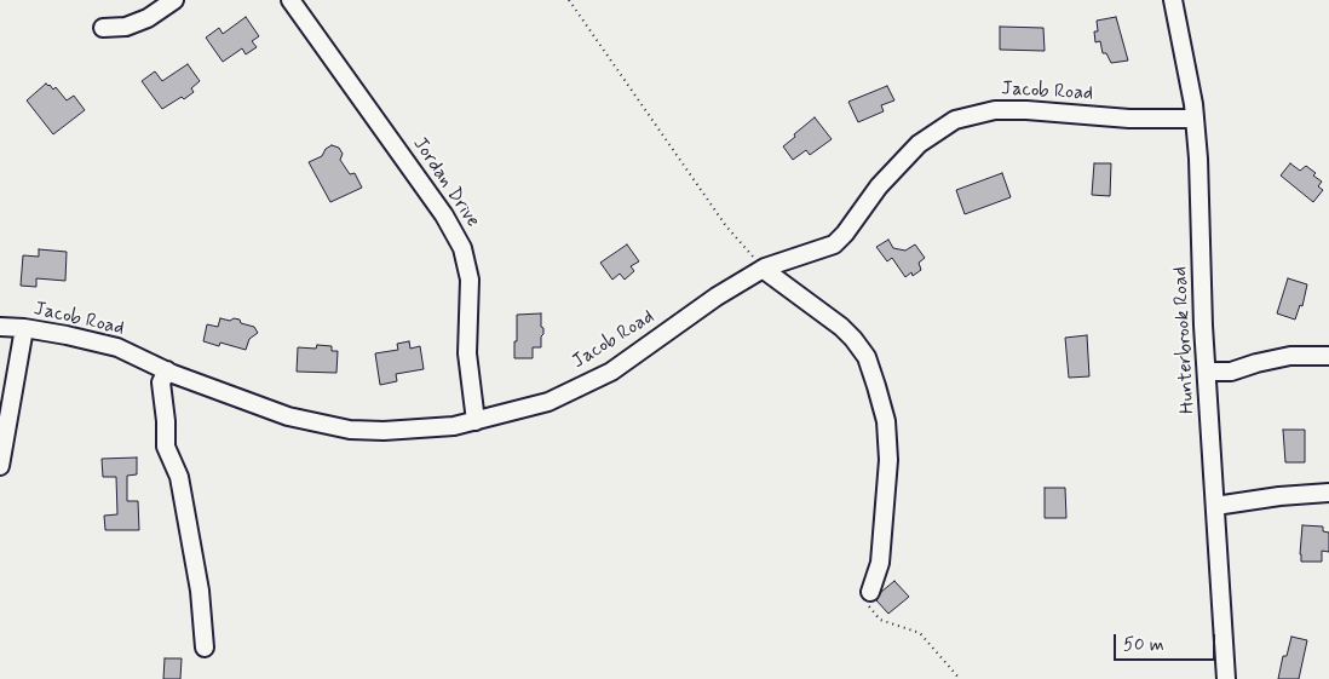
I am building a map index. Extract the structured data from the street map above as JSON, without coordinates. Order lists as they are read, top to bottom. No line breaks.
{"streets":{"street":["Jacob Road","Jordan Drive","Hunterbrook Road"]},"crossings":[["Jacob Road","Jordan Drive"],["Jacob Road","Hunterbrook Road"]],"scale_bar":"50 m"}
